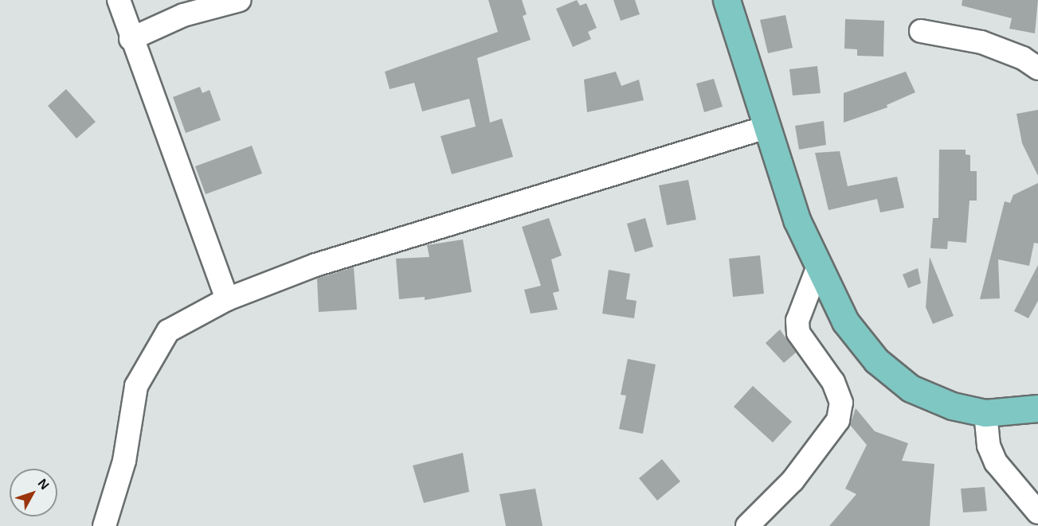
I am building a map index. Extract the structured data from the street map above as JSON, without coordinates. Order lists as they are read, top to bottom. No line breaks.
{"north":"top right"}
